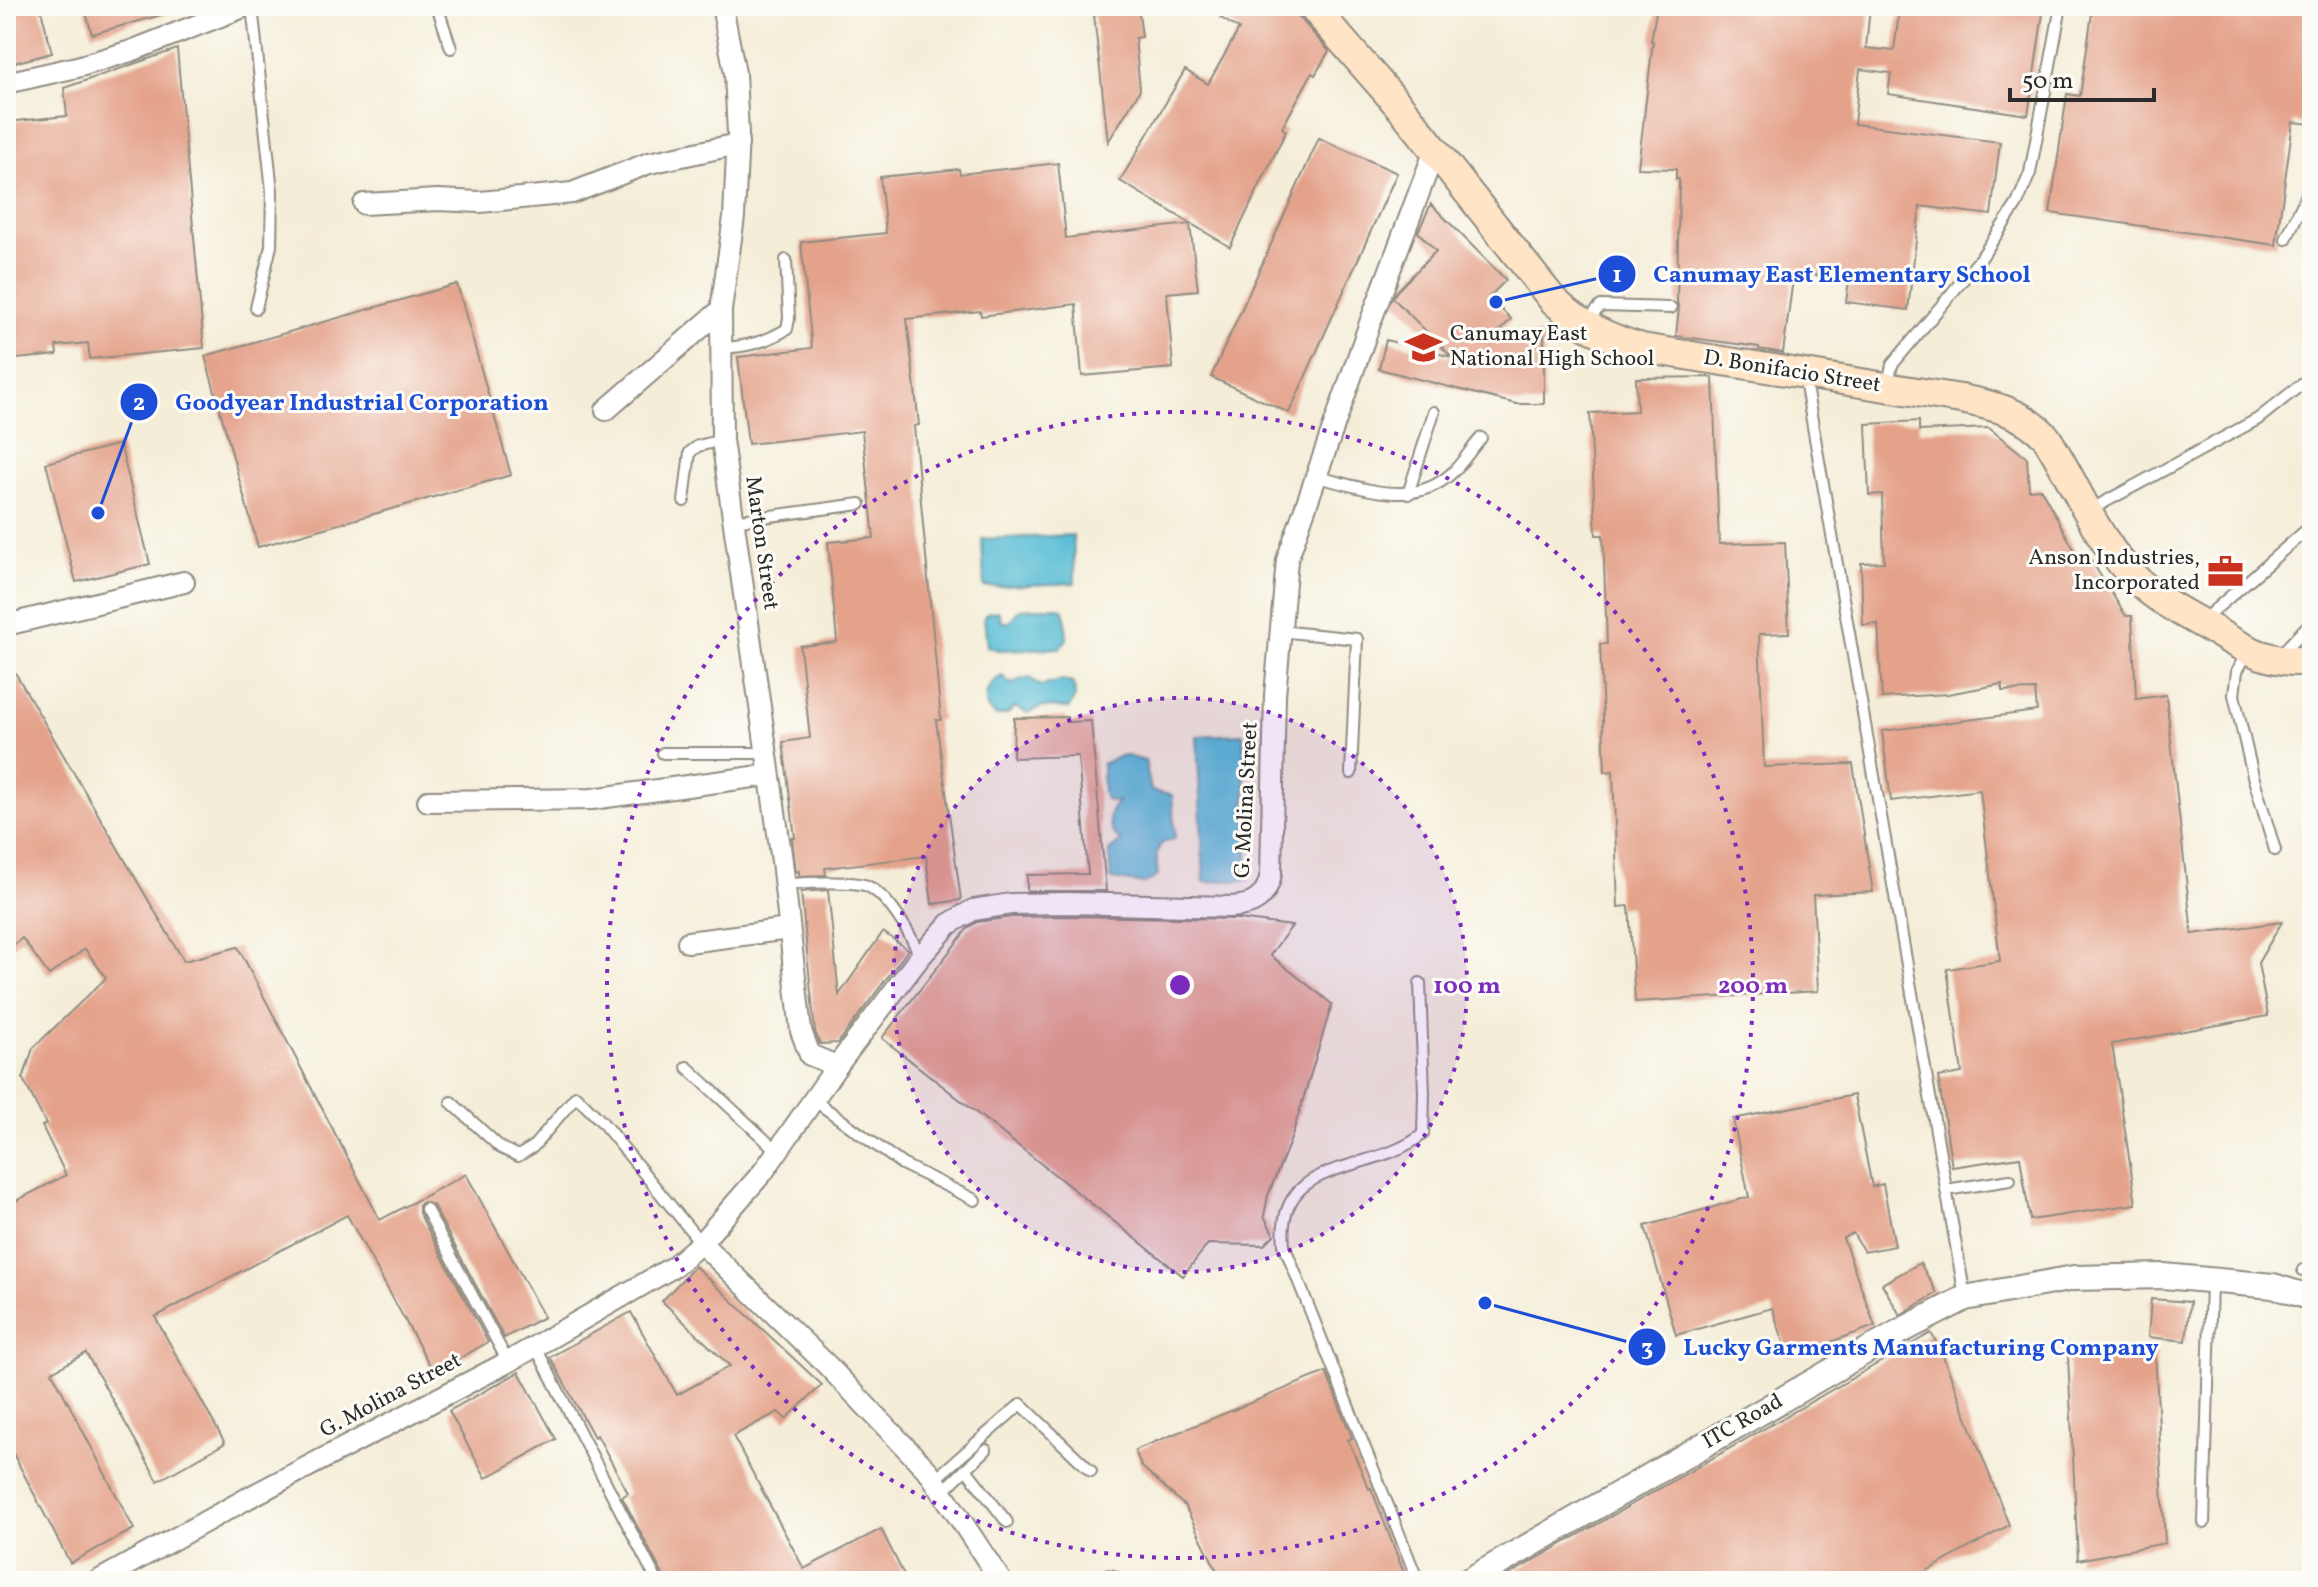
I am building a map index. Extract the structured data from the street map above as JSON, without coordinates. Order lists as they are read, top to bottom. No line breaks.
{"streets":{"main road":["D. Bonifacio Street"],"street":["Marton Street","G. Molina Street","ITC Road"]},"crossings":[["D. Bonifacio Street","G. Molina Street"],["Marton Street","G. Molina Street"]],"places":{"other":["Canumay East Elementary School","Goodyear Industrial Corporation","Lucky Garments Manufacturing Company"],"school or university":["Canumay East National High School"],"office":["Anson Industries, Incorporated"]},"scale_bar":"50 m","rings":["100 m","200 m"]}
